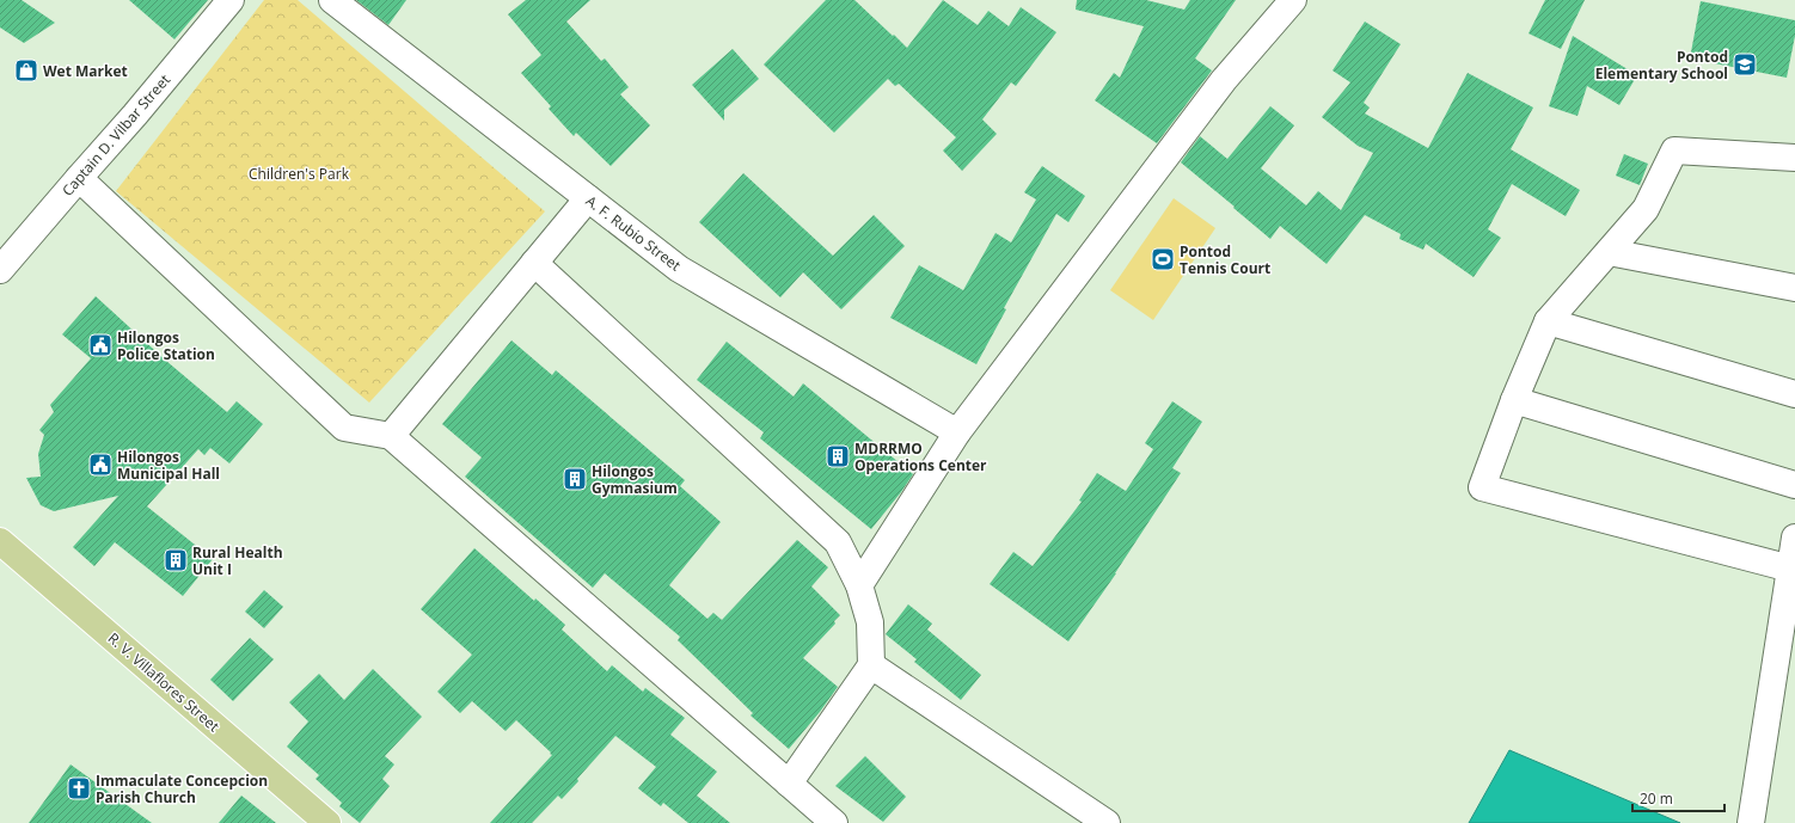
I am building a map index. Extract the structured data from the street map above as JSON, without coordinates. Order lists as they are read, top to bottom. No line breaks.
{"streets":{"main road":["R. V. Villaflores Street"],"street":["Captain D. Vilbar Street","A. F. Rubio Street"]},"parks":["Children's Park"],"places":{"school or university":["Pontod Elementary School"],"shop":["Wet Market"],"sports":["Pontod Tennis Court"],"public building":["Hilongos Police Station","Hilongos Municipal Hall"],"building":["MDRRMO Operations Center","Hilongos Gymnasium","Rural Health Unit I"],"church":["Immaculate Concepcion Parish Church"]},"scale_bar":"20 m"}
